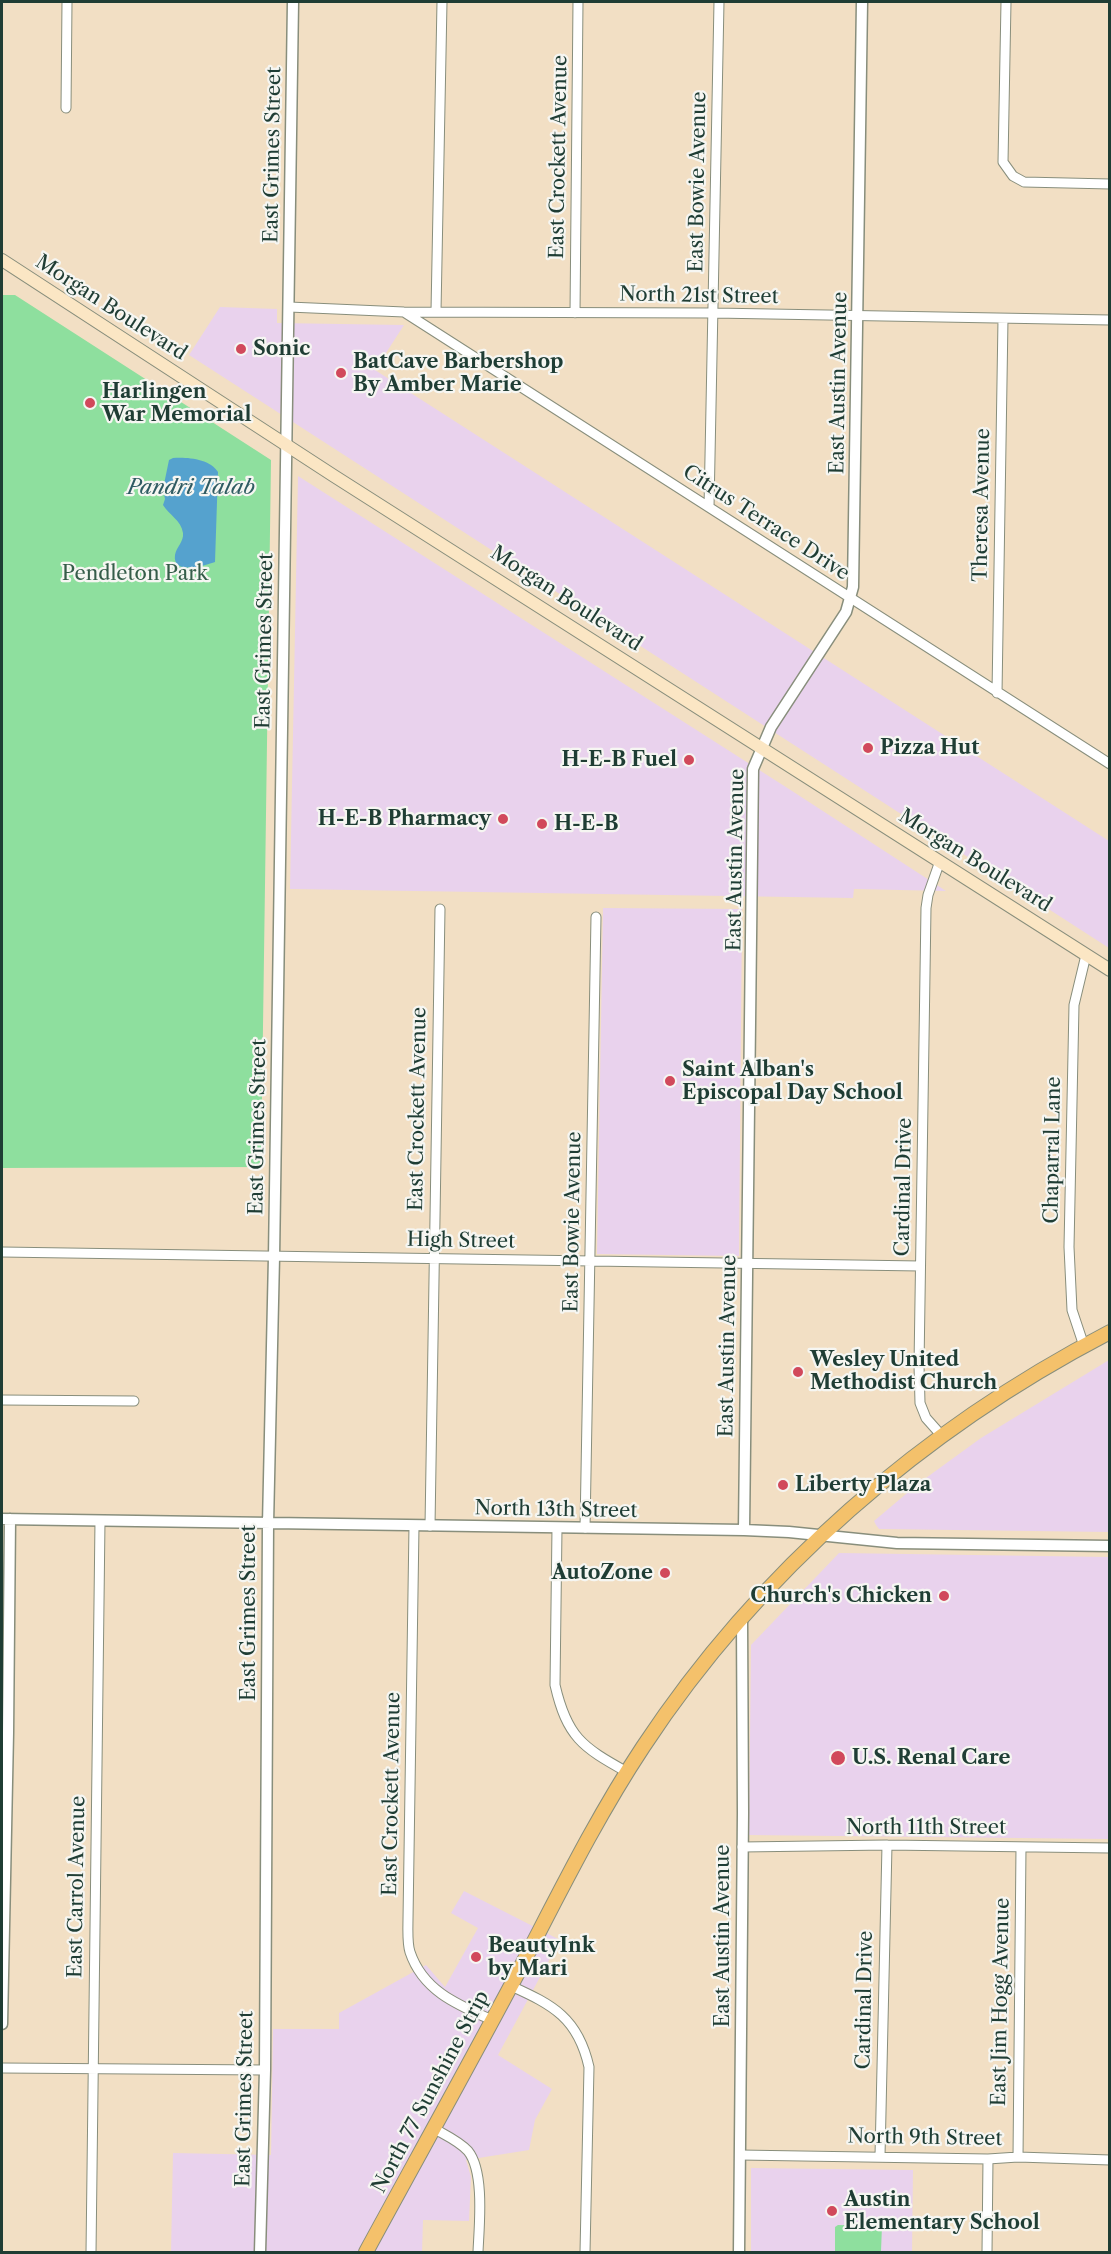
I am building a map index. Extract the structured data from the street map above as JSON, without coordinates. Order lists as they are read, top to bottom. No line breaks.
{"streets":{"main road":["Morgan Boulevard","North 77 Sunshine Strip"],"street":["East Grimes Street","East Crockett Avenue","East Bowie Avenue","North 21st Street","East Austin Avenue","Theresa Avenue","Citrus Terrace Drive","Chaparral Lane","Cardinal Drive","High Street","North 13th Street","North 11th Street","East Carrol Avenue","East Jim Hogg Avenue","North 9th Street"]},"crossings":[["East Grimes Street","North 21st Street"],["East Grimes Street","Morgan Boulevard"],["East Grimes Street","High Street"],["East Grimes Street","North 13th Street"],["East Crockett Avenue","North 21st Street"],["East Crockett Avenue","High Street"],["East Crockett Avenue","North 13th Street"],["East Crockett Avenue","North 77 Sunshine Strip"],["East Bowie Avenue","North 21st Street"],["East Bowie Avenue","Citrus Terrace Drive"],["East Bowie Avenue","High Street"],["East Bowie Avenue","North 13th Street"],["North 21st Street","East Austin Avenue"],["North 21st Street","Theresa Avenue"],["North 21st Street","Citrus Terrace Drive"],["Morgan Boulevard","East Austin Avenue"],["Morgan Boulevard","Chaparral Lane"],["Morgan Boulevard","Cardinal Drive"],["East Austin Avenue","Citrus Terrace Drive"],["East Austin Avenue","High Street"],["East Austin Avenue","North 13th Street"],["East Austin Avenue","North 11th Street"],["East Austin Avenue","North 77 Sunshine Strip"],["East Austin Avenue","North 9th Street"],["Theresa Avenue","Citrus Terrace Drive"],["Chaparral Lane","North 77 Sunshine Strip"],["Cardinal Drive","High Street"],["Cardinal Drive","North 11th Street"],["Cardinal Drive","North 77 Sunshine Strip"],["Cardinal Drive","North 9th Street"],["North 13th Street","East Carrol Avenue"],["North 13th Street","North 77 Sunshine Strip"],["North 11th Street","East Jim Hogg Avenue"],["East Jim Hogg Avenue","North 9th Street"]],"water":["Pandri Talab"],"parks":["Pendleton Park"],"places":["Sonic","BatCave Barbershop By Amber Marie","Harlingen War Memorial","Pizza Hut","H-E-B Fuel","H-E-B Pharmacy","H-E-B","Saint Alban's Episcopal Day School","Wesley United Methodist Church","Liberty Plaza","AutoZone","Church's Chicken","U.S. Renal Care","BeautyInk by Mari","Austin Elementary School"]}
